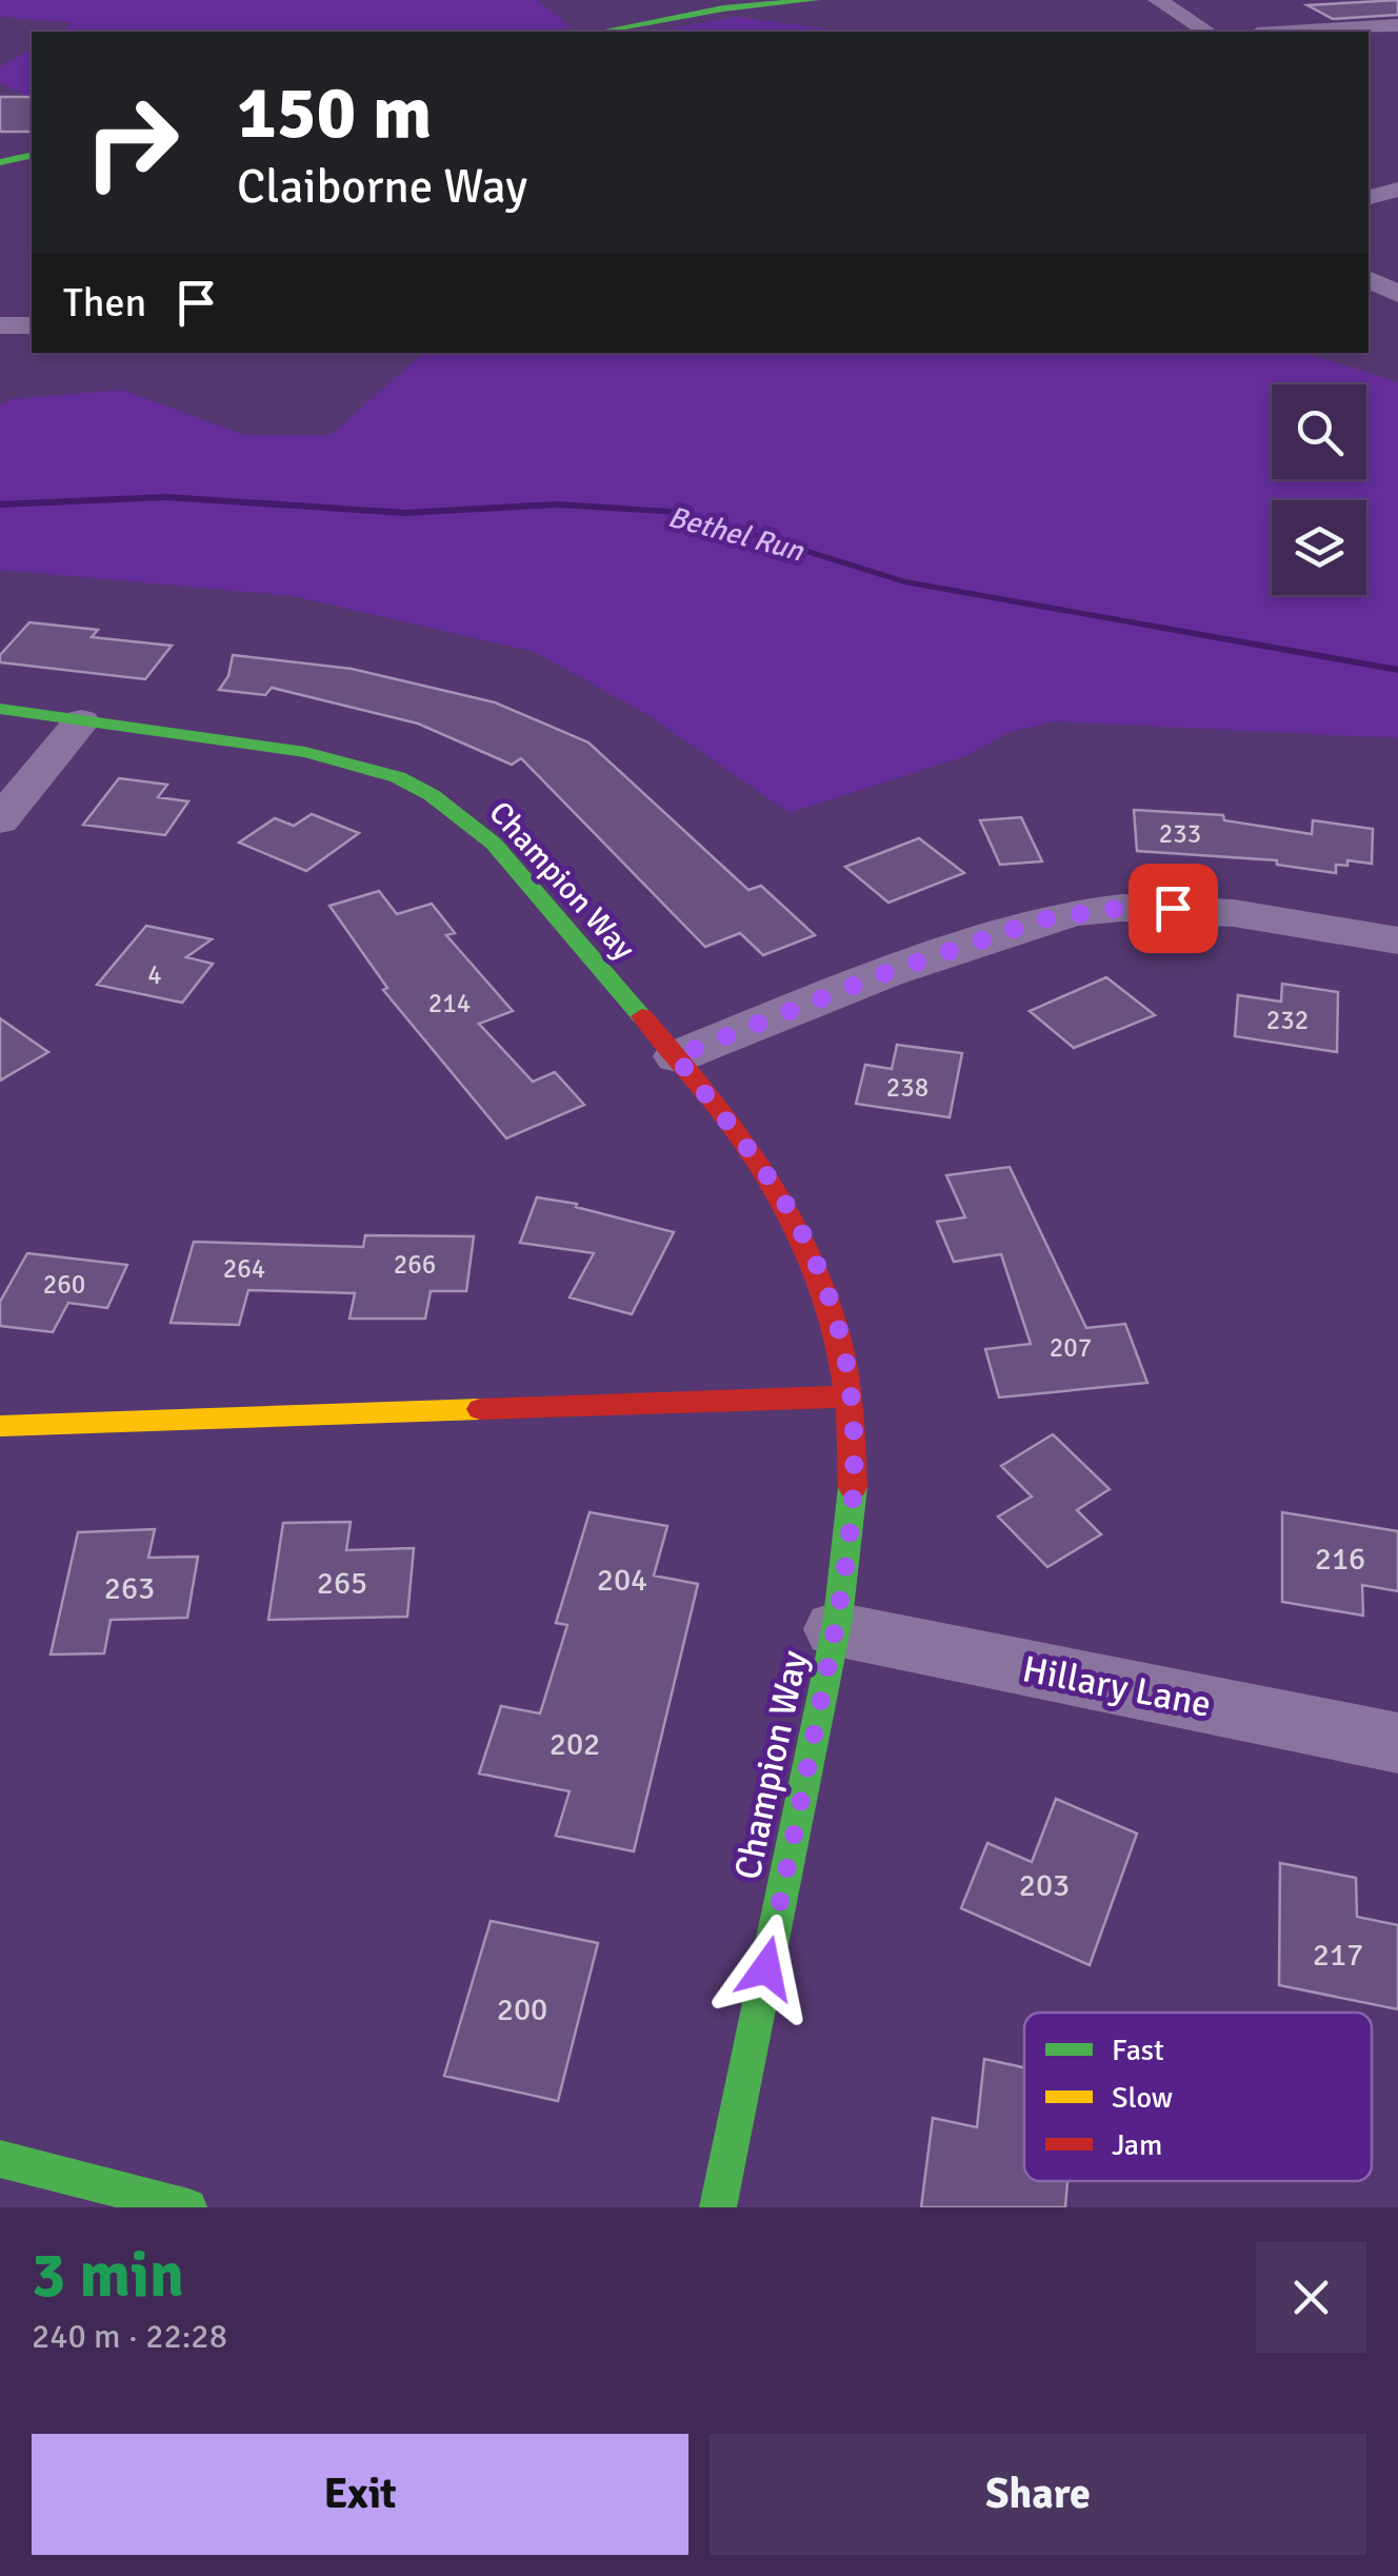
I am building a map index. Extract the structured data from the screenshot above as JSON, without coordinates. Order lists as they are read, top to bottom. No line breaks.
{"streets":{"street":["Champion Way","Hillary Lane"]},"crossings":[["Champion Way","Hillary Lane"]],"water":["Bethel Run"],"house_numbers":["233","4","214","232","238","266","264","260","207","216","204","265","263","202","203","217","200"],"legend":["Fast","Slow","Jam"],"page":{"turn":["150 m","Claiborne Way"],"then":"Then","heading":["3 min","240 m · 22:28"],"buttons":["Exit","Share"]}}
